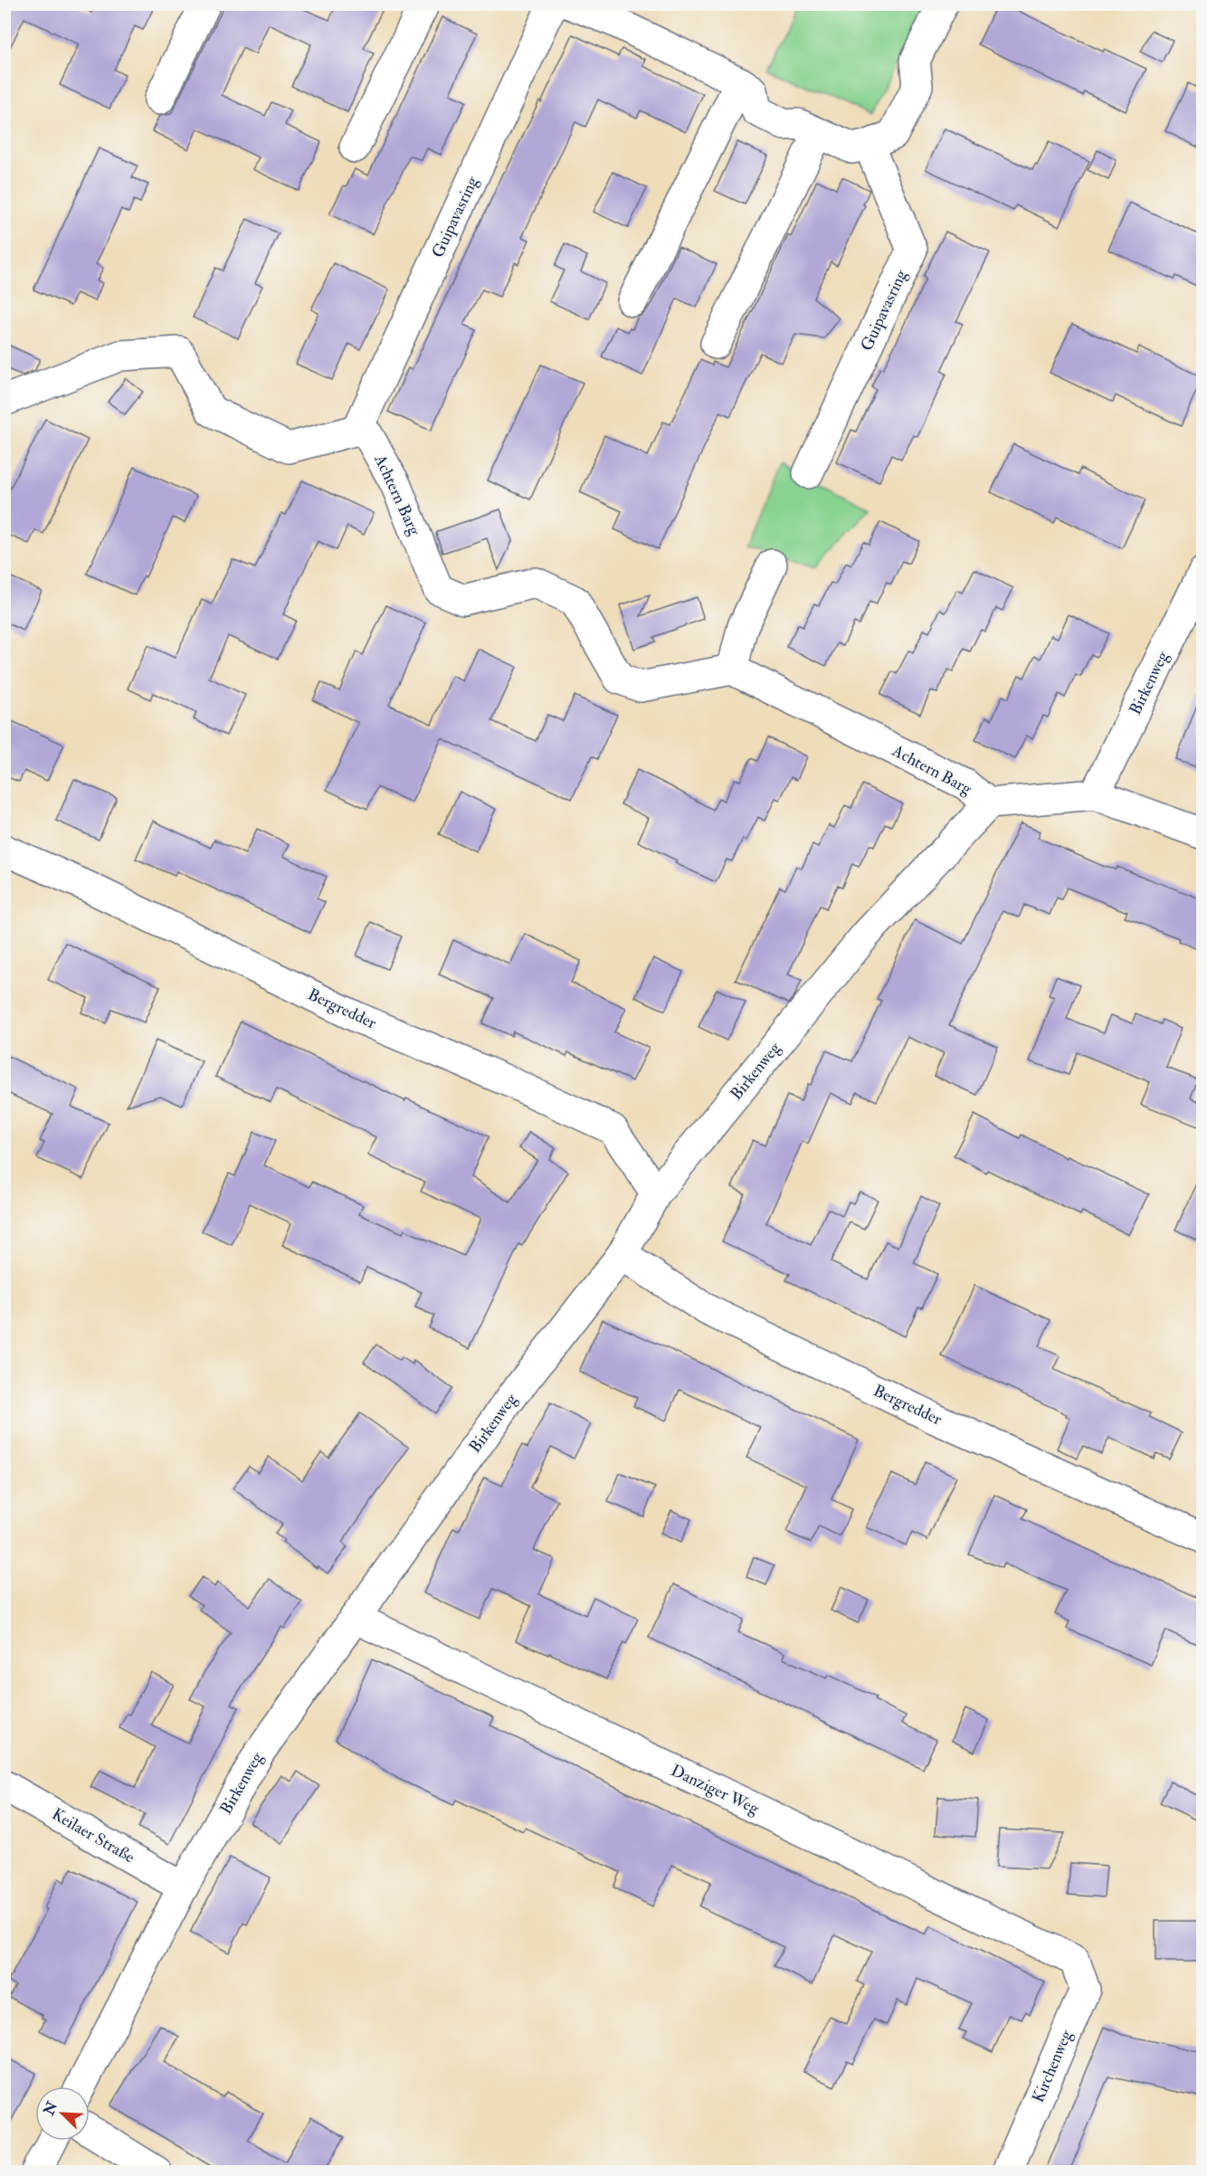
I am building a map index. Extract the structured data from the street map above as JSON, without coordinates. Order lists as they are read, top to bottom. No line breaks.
{"streets":{"street":["Guipavasring","Achtern Barg","Birkenweg","Bergredder","Danziger Weg","Keilaer Straße","Kirchenweg"]},"crossings":[["Guipavasring","Achtern Barg"],["Achtern Barg","Birkenweg"],["Birkenweg","Bergredder"],["Birkenweg","Danziger Weg"],["Birkenweg","Keilaer Straße"],["Danziger Weg","Kirchenweg"]],"north":"top left"}
